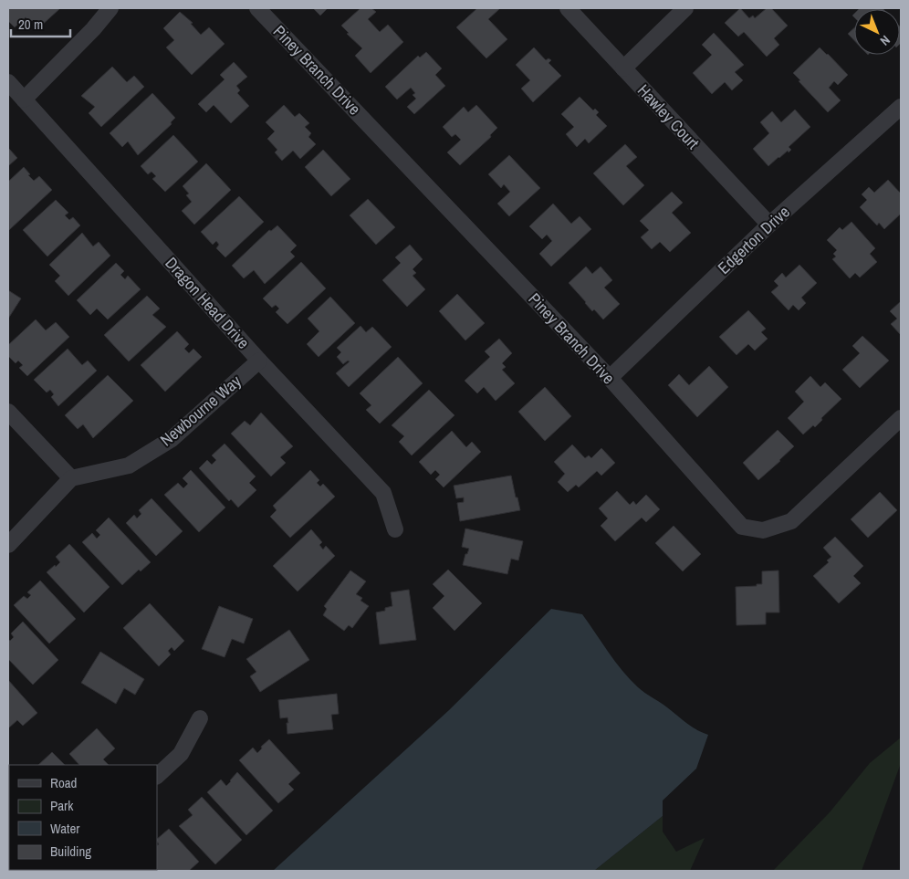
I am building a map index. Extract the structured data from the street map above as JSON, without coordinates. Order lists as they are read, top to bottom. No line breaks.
{"streets":{"street":["Piney Branch Drive","Hawley Court","Edgerton Drive","Dragon Head Drive","Newbourne Way"]},"crossings":[["Piney Branch Drive","Edgerton Drive"],["Hawley Court","Edgerton Drive"],["Dragon Head Drive","Newbourne Way"]],"legend":["Road","Park","Water","Building"],"scale_bar":"20 m","north":"bottom right"}
